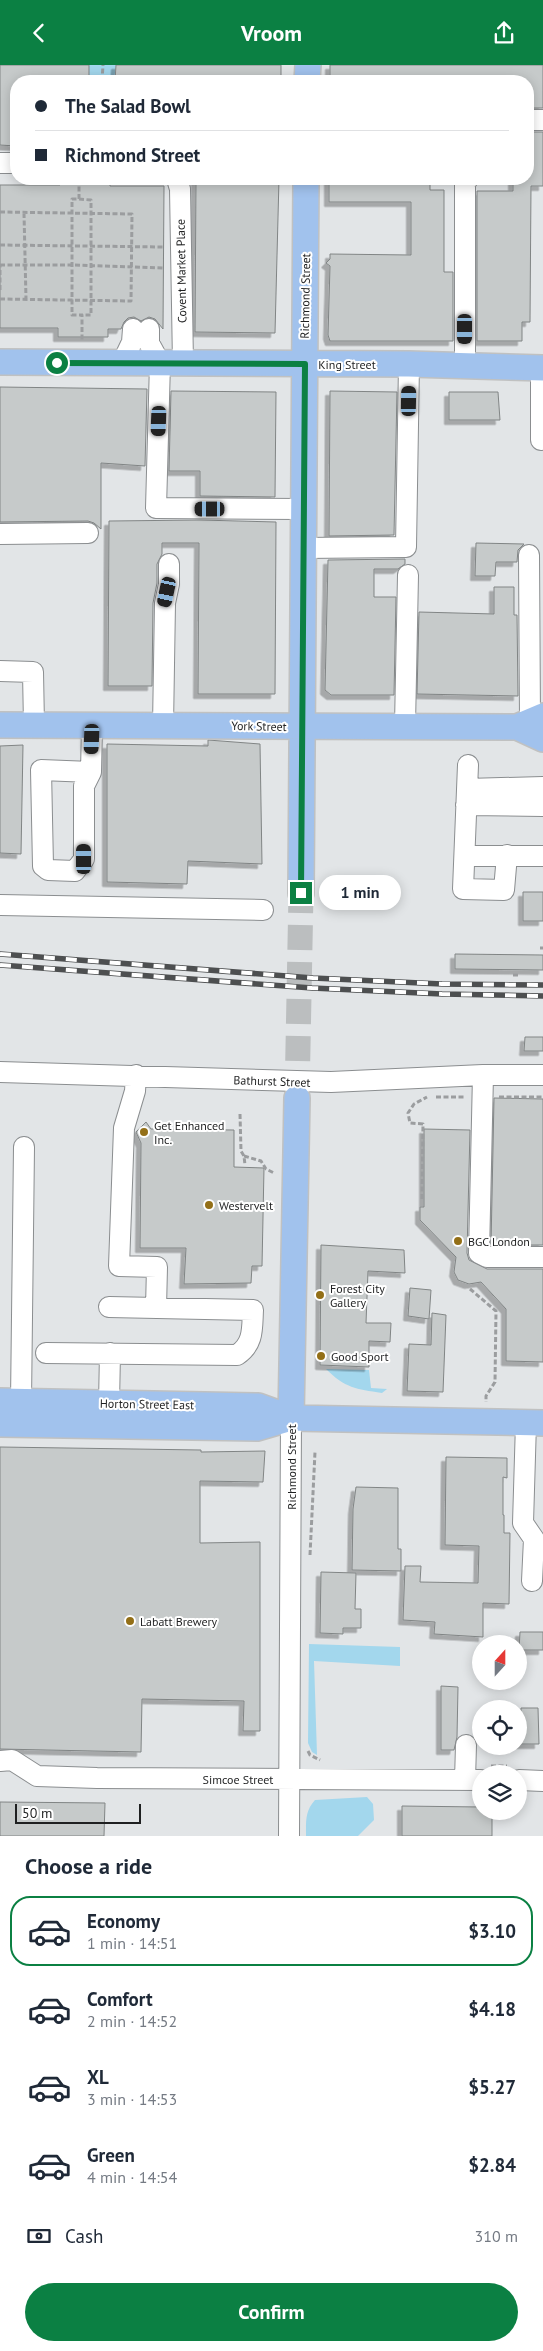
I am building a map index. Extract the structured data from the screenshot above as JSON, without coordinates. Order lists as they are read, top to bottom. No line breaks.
{"streets":{"main road":["Richmond Street","King Street","York Street","Horton Street East"],"street":["Covent Market Place","Bathurst Street","Simcoe Street"]},"crossings":[["Covent Market Place","Richmond Street"],["Covent Market Place","King Street"],["Richmond Street","King Street"],["Richmond Street","York Street"],["Richmond Street","Horton Street East"],["Richmond Street","Simcoe Street"]],"places":["Get Enhanced Inc.","Westervelt","BGC London","Forest City Gallery","Good Sport","Labatt Brewery"],"scale_bar":"50 m","north":"top","page":{"header":"Vroom","banner":["The Salad Bowl","Richmond Street"],"bubble":"1 min","scale":"50 m","heading":"Choose a ride","list":[{"name":"Economy","note":"1 min · 14:51","value":"$3.10"},{"name":"Comfort","note":"2 min · 14:52","value":"$4.18"},{"name":"XL","note":"3 min · 14:53","value":"$5.27"},{"name":"Green","note":"4 min · 14:54","value":"$2.84"}],"pay":["Cash","310 m"],"buttons":"Confirm"}}
